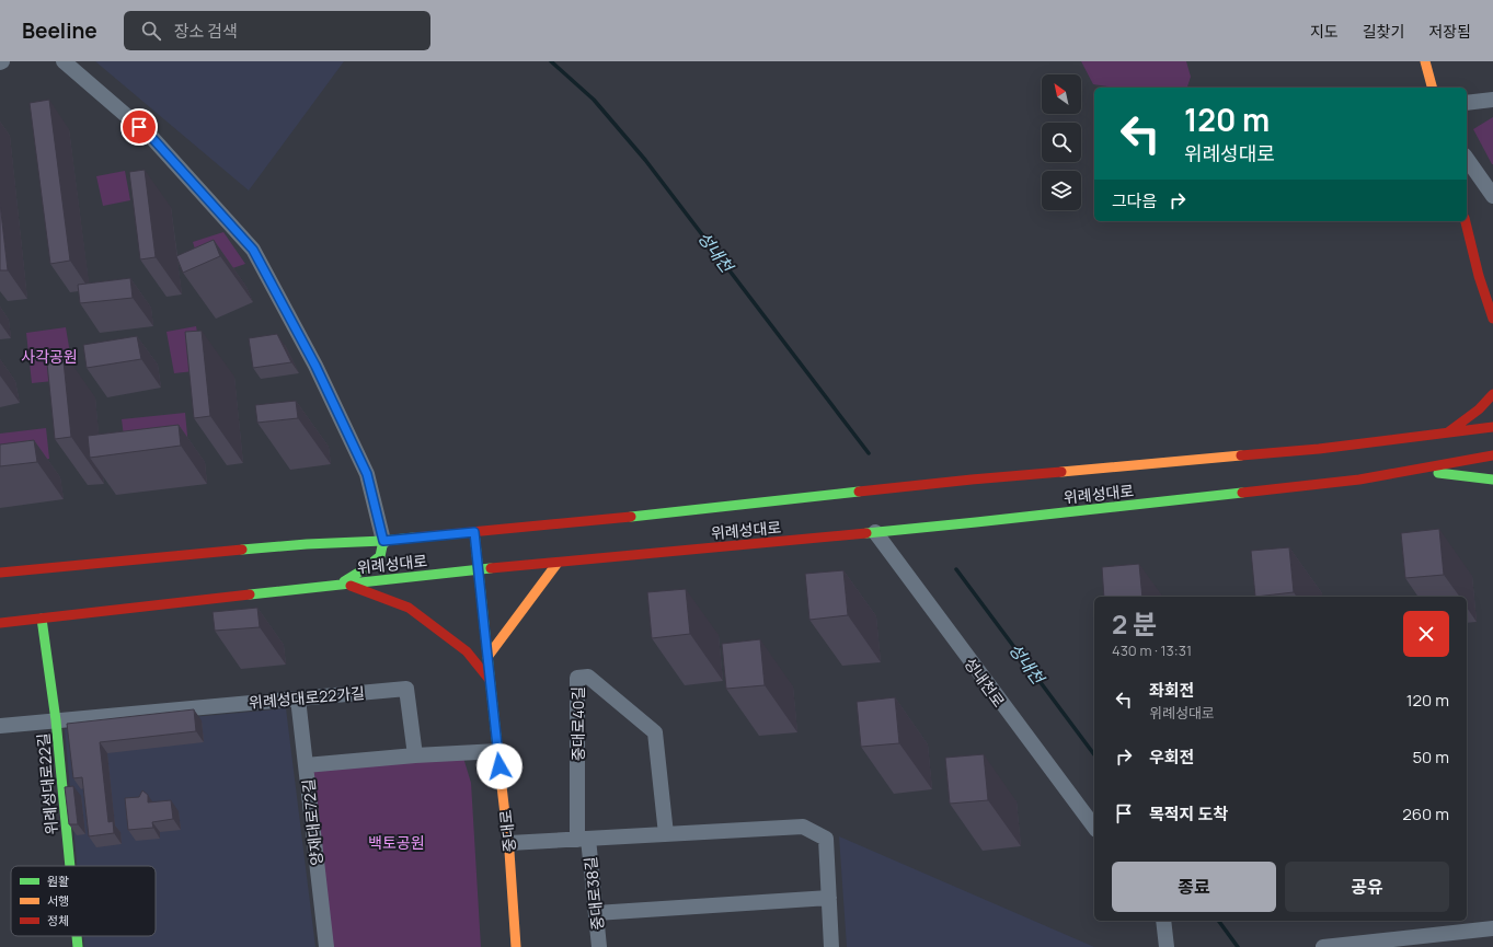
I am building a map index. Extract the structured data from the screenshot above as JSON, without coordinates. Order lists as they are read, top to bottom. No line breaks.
{"streets":{"main road":["위례성대로","위례성대로22길","중대로"],"street":["성내천로","위례성대로22가길","중대로40길","양재대로72길","중대로38길"]},"crossings":[["위례성대로","성내천로"],["위례성대로","위례성대로22길"],["위례성대로","중대로"],["위례성대로22가길","위례성대로22길"],["위례성대로22가길","양재대로72길"],["중대로40길","중대로38길"]],"water":["성내천"],"parks":["사각공원","백토공원"],"legend":["원활","서행","정체"],"north":"top left","page":{"header":"Beeline","search":"장소 검색","nav":["지도","길찾기","저장됨"],"turn":["120 m","위례성대로"],"then":"그다음","heading":["2 분","430 m · 13:31"],"list":[{"name":"좌회전","note":"위례성대로","value":"120 m"},{"name":"우회전","value":"50 m"},{"name":"목적지 도착","value":"260 m"}],"buttons":["종료","공유"]}}
